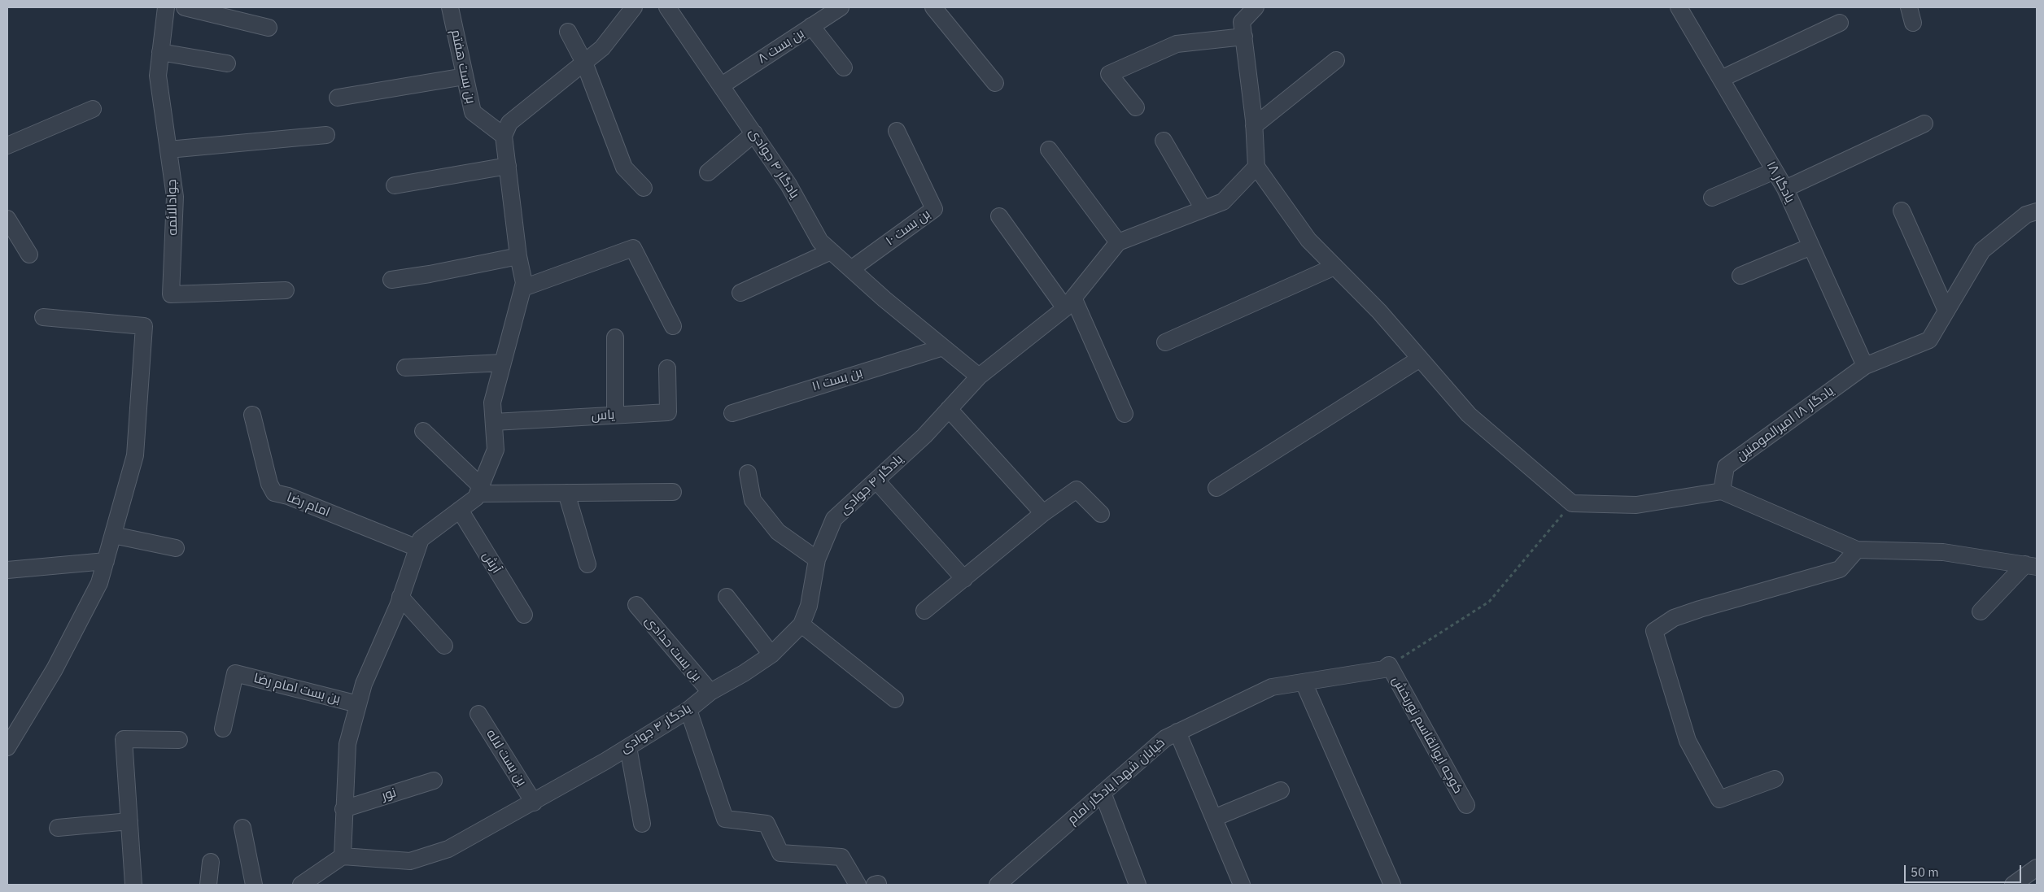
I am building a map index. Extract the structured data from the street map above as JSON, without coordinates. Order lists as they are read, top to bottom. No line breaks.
{"streets":{"street":["بن بست ۸","بن بست هفتم","یادگار ۴ جوادی","یادگار ۱۸","جوادالائمه","بن بست ۱۰","بن بست ۱۱","یاس","یادگار ۱۸ امیرالمومنین","امام رضا","آرش","بن بست حدادی","بن بست امام رضا","بن بست لاله","خیابان شهدا یادگار امام","نور"]},"crossings":[["بن بست ۸","یادگار ۴ جوادی"],["یادگار ۴ جوادی","بن بست ۱۰"],["یادگار ۴ جوادی","بن بست ۱۱"],["یادگار ۴ جوادی","بن بست حدادی"],["یادگار ۴ جوادی","بن بست لاله"],["یادگار ۱۸","یادگار ۱۸ امیرالمومنین"]],"scale_bar":"50 m"}
